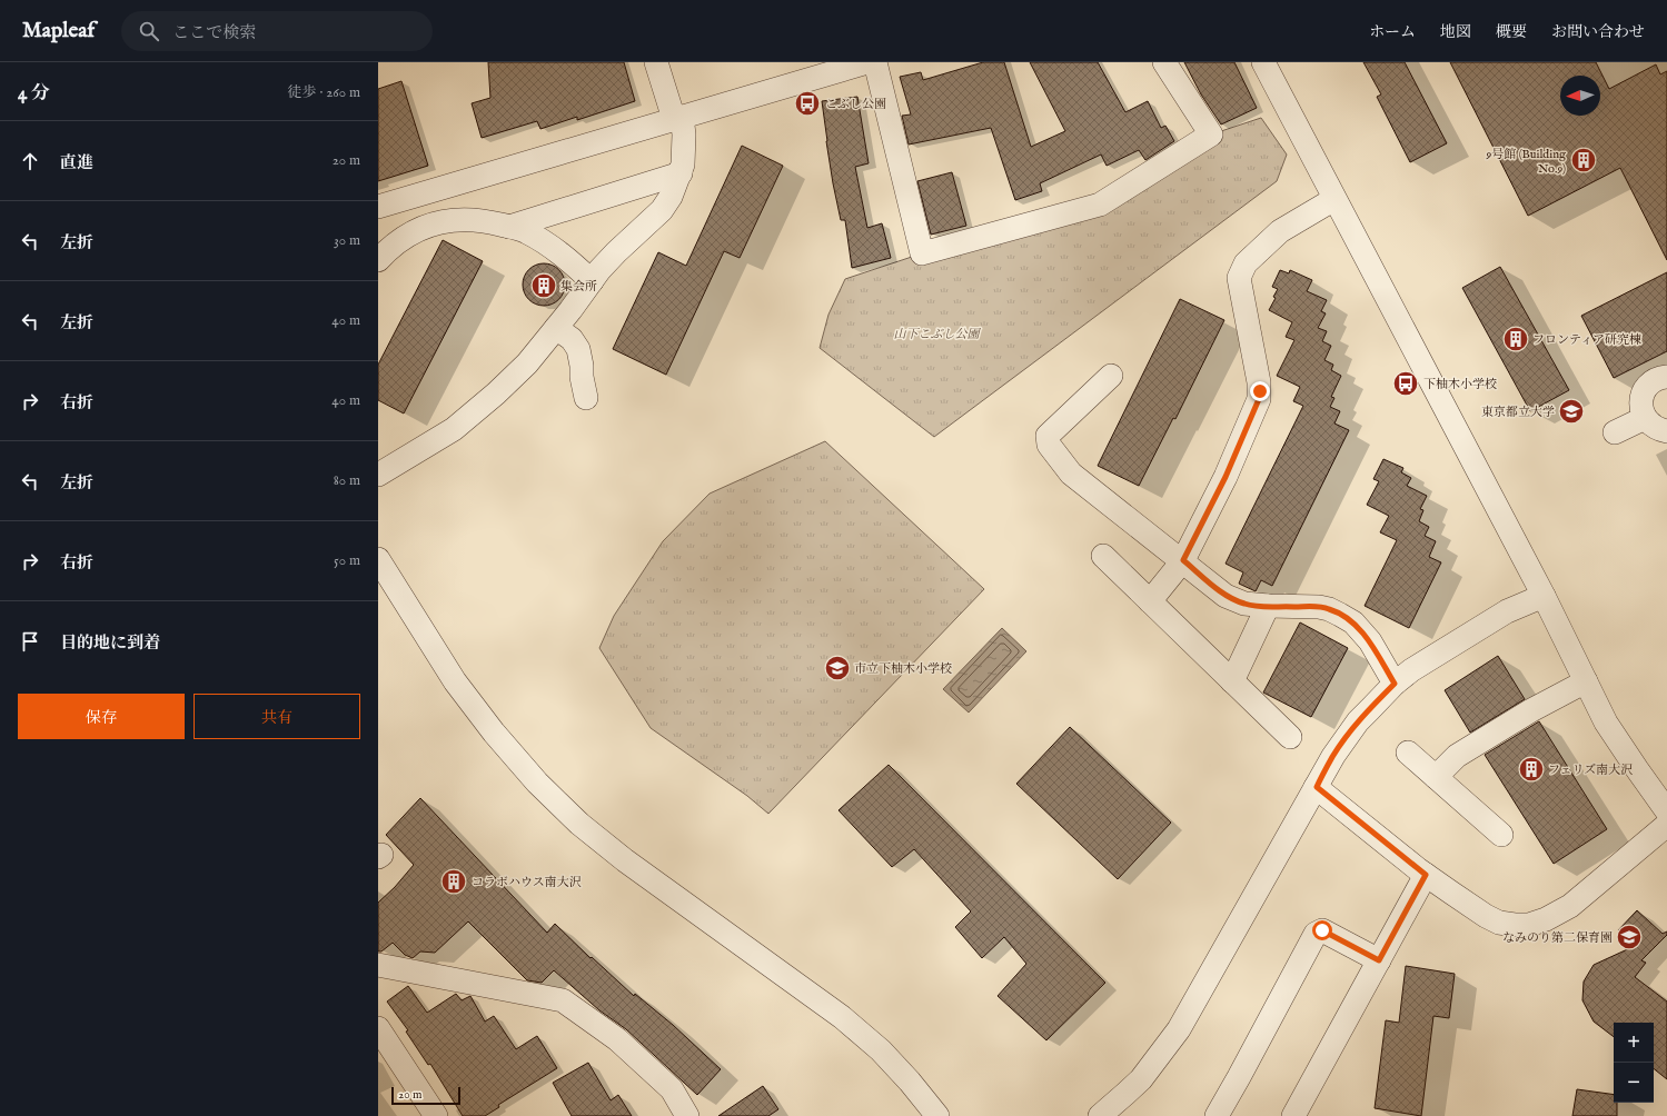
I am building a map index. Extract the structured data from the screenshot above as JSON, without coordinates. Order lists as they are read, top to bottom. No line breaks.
{"parks":["山下こぶし公園"],"places":{"bus stop":["こぶし公園","下柚木小学校"],"building":["9号館 (Building No.9)","集会所","フロンティア研究棟","フェリズ南大沢","コラボハウス南大沢"],"school or university":["東京都立大学","市立下柚木小学校","なみのり第二保育園"]},"scale_bar":"20 m","north":"left","page":{"header":"Mapleaf","search":"ここで検索","nav":["ホーム","地図","概要","お問い合わせ"],"heading":["4 分","徒歩 · 260 m"],"list":[["直進","20 m"],["左折","30 m"],["左折","40 m"],["右折","40 m"],["左折","80 m"],["右折","50 m"],"目的地に到着"],"buttons":["保存","共有"],"map_buttons":["+","−"],"scale":"20 m"}}
